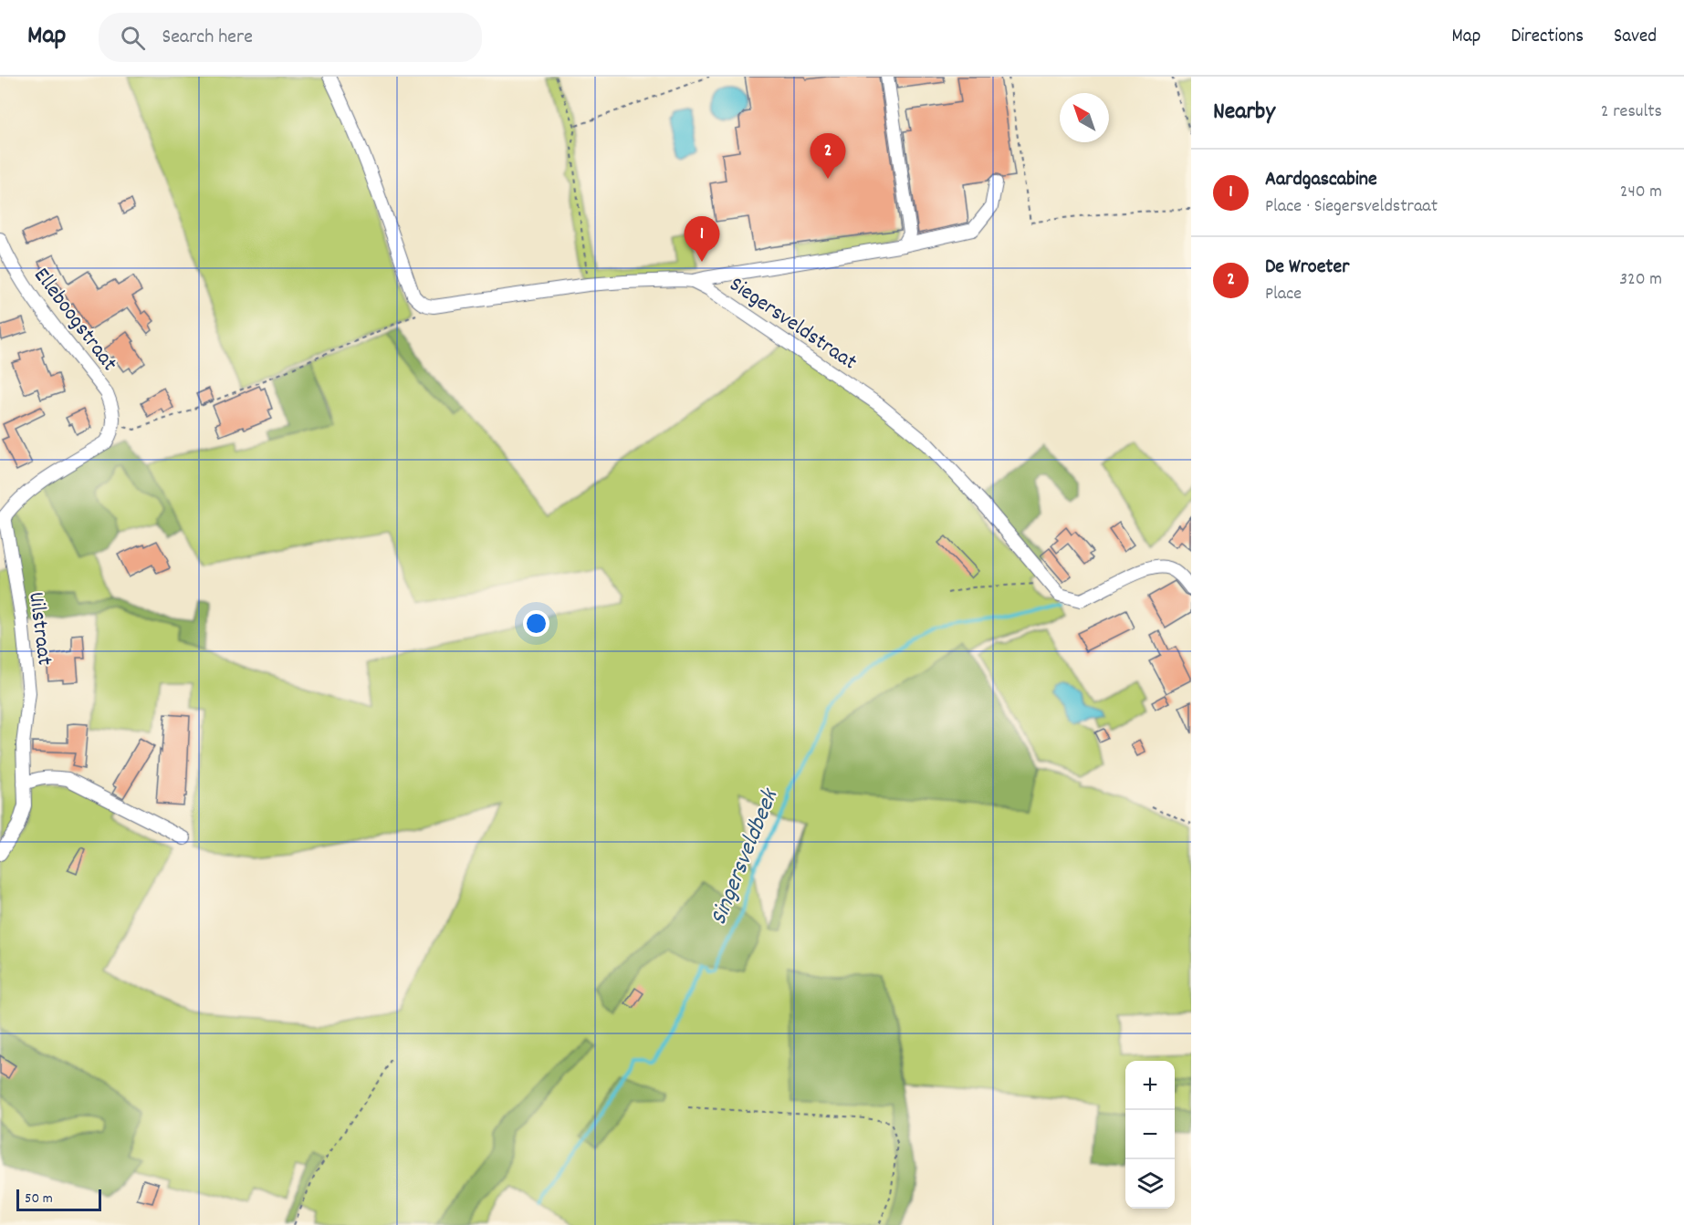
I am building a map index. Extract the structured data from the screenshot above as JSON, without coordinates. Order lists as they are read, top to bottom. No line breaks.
{"streets":{"street":["Elleboogstraat","Siegersveldstraat","Uilstraat"]},"water":["Singersveldbeek"],"scale_bar":"50 m","north":"top left","page":{"header":"Map","search":"Search here","nav":["Map","Directions","Saved"],"heading":["Nearby","2 results"],"pins":["2","1"],"list":[{"mark":"1","name":"Aardgascabine","note":"Place · Siegersveldstraat","value":"240 m"},{"mark":"2","name":"De Wroeter","note":"Place","value":"320 m"}],"map_buttons":["+","−"],"scale":"50 m"}}
